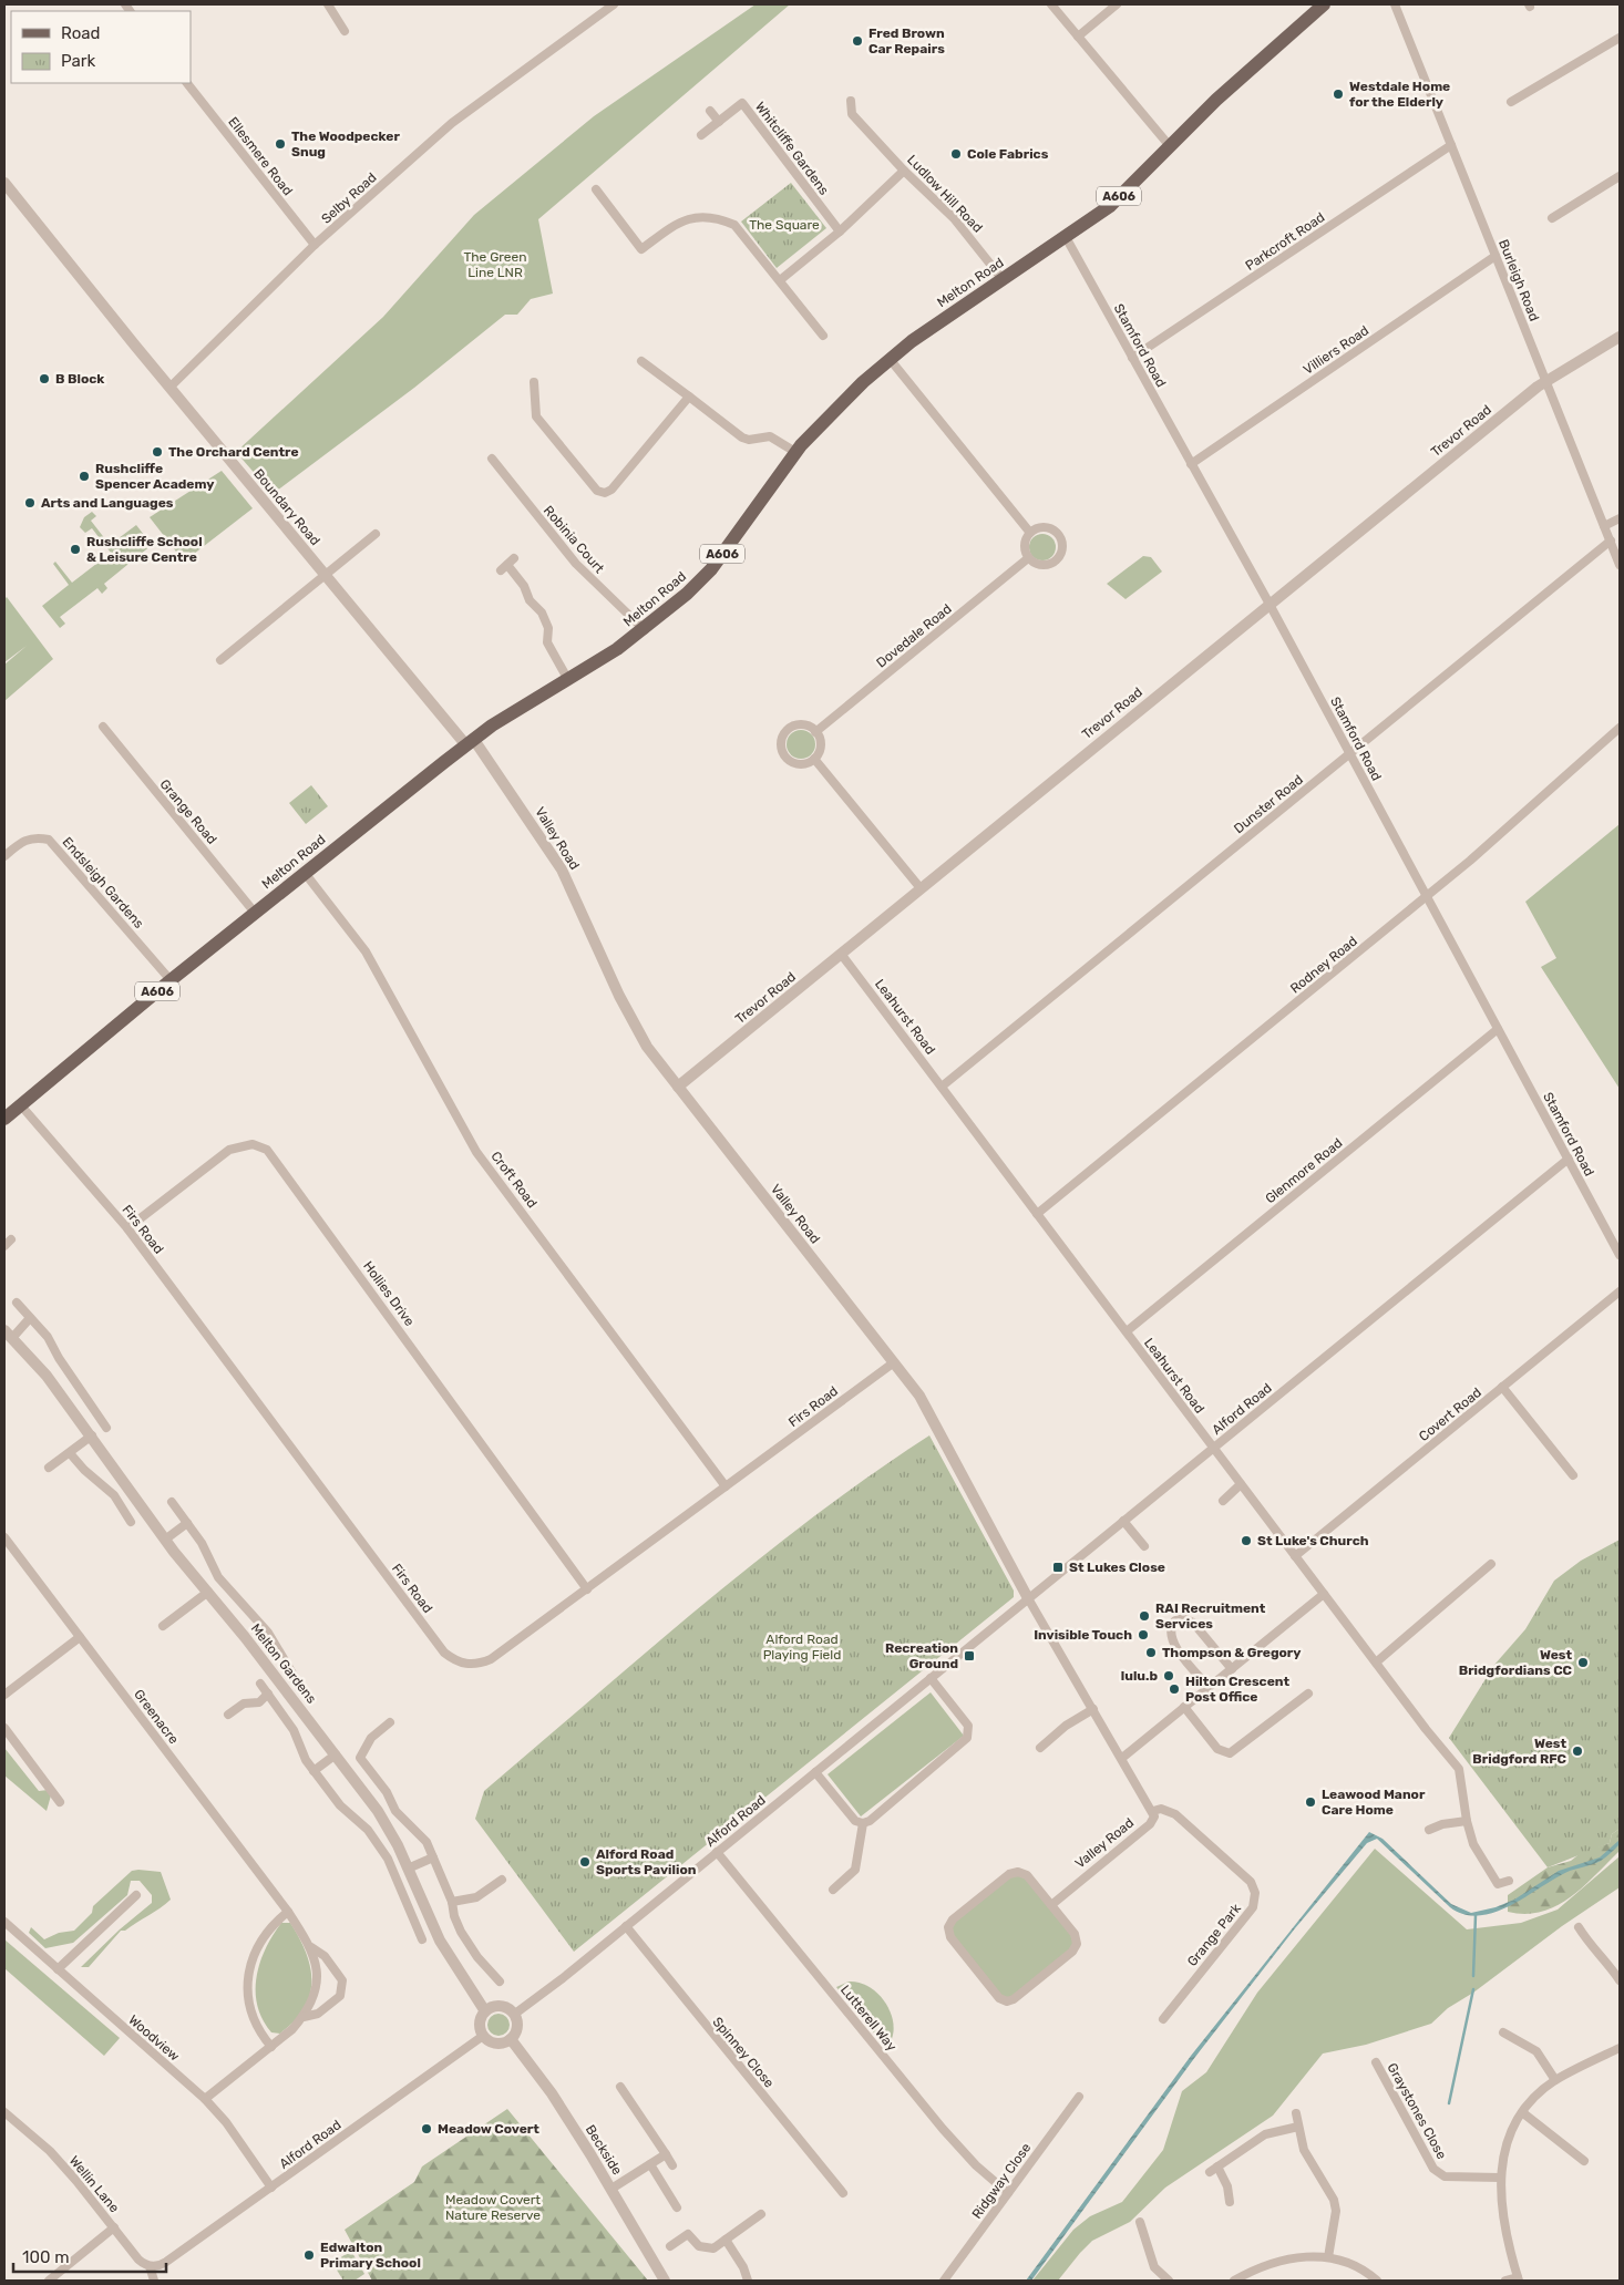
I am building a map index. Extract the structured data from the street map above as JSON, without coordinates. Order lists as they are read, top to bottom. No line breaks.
{"streets":{"main road":["A606","Melton Road"],"street":["Whitcliffe Gardens","Ellesmere Road","Ludlow Hill Road","Selby Road","Parkcroft Road","Burleigh Road","Stamford Road","Villiers Road","Trevor Road","Boundary Road","Robinia Court","Dovedale Road","Dunster Road","Grange Road","Valley Road","Endsleigh Gardens","Rodney Road","Leahurst Road","Glenmore Road","Croft Road","Firs Road","Hollies Drive","Alford Road","Covert Road","Melton Gardens","Greenacre","Grange Park","Lutterell Way","Woodview","Spinney Close","Graystones Close","Beckside","Ridgway Close","Wellin Lane"]},"crossings":[["Ellesmere Road","Selby Road"],["Ludlow Hill Road","Melton Road"],["Selby Road","Boundary Road"],["Parkcroft Road","Burleigh Road"],["Parkcroft Road","Stamford Road"],["Burleigh Road","Villiers Road"],["Burleigh Road","Trevor Road"],["Burleigh Road","Dunster Road"],["Melton Road","Stamford Road"],["Melton Road","Boundary Road"],["Melton Road","Robinia Court"],["Melton Road","Grange Road"],["Melton Road","Valley Road"],["Melton Road","Endsleigh Gardens"],["Melton Road","Croft Road"],["Melton Road","Firs Road"],["Stamford Road","Villiers Road"],["Stamford Road","Trevor Road"],["Stamford Road","Dunster Road"],["Stamford Road","Rodney Road"],["Stamford Road","Glenmore Road"],["Stamford Road","Alford Road"],["Trevor Road","Valley Road"],["Trevor Road","Leahurst Road"],["Boundary Road","Valley Road"],["Dunster Road","Leahurst Road"],["Valley Road","Firs Road"],["Valley Road","Alford Road"],["Valley Road","Grange Park"],["Rodney Road","Leahurst Road"],["Leahurst Road","Glenmore Road"],["Leahurst Road","Alford Road"],["Leahurst Road","Covert Road"],["Croft Road","Firs Road"],["Firs Road","Hollies Drive"],["Alford Road","Melton Gardens"],["Alford Road","Lutterell Way"],["Alford Road","Woodview"],["Alford Road","Spinney Close"],["Alford Road","Beckside"],["Alford Road","Wellin Lane"],["Melton Gardens","Beckside"],["Greenacre","Woodview"],["Lutterell Way","Ridgway Close"]],"parks":["The Square","The Green Line LNR","Alford Road Playing Field","Meadow Covert Nature Reserve"],"places":{"other":["Fred Brown Car Repairs","Westdale Home for the Elderly","The Woodpecker Snug","Cole Fabrics","B Block","The Orchard Centre","Rushcliffe Spencer Academy","Arts and Languages","Rushcliffe School & Leisure Centre","St Luke's Church","RAI Recruitment Services","Invisible Touch","Thompson & Gregory","West Bridgfordians CC","lulu.b","Hilton Crescent Post Office","West Bridgford RFC","Leawood Manor Care Home","Alford Road Sports Pavilion","Meadow Covert","Edwalton Primary School"],"transit":["St Lukes Close","Recreation Ground"]},"legend":["Road","Park"],"scale_bar":"100 m"}
